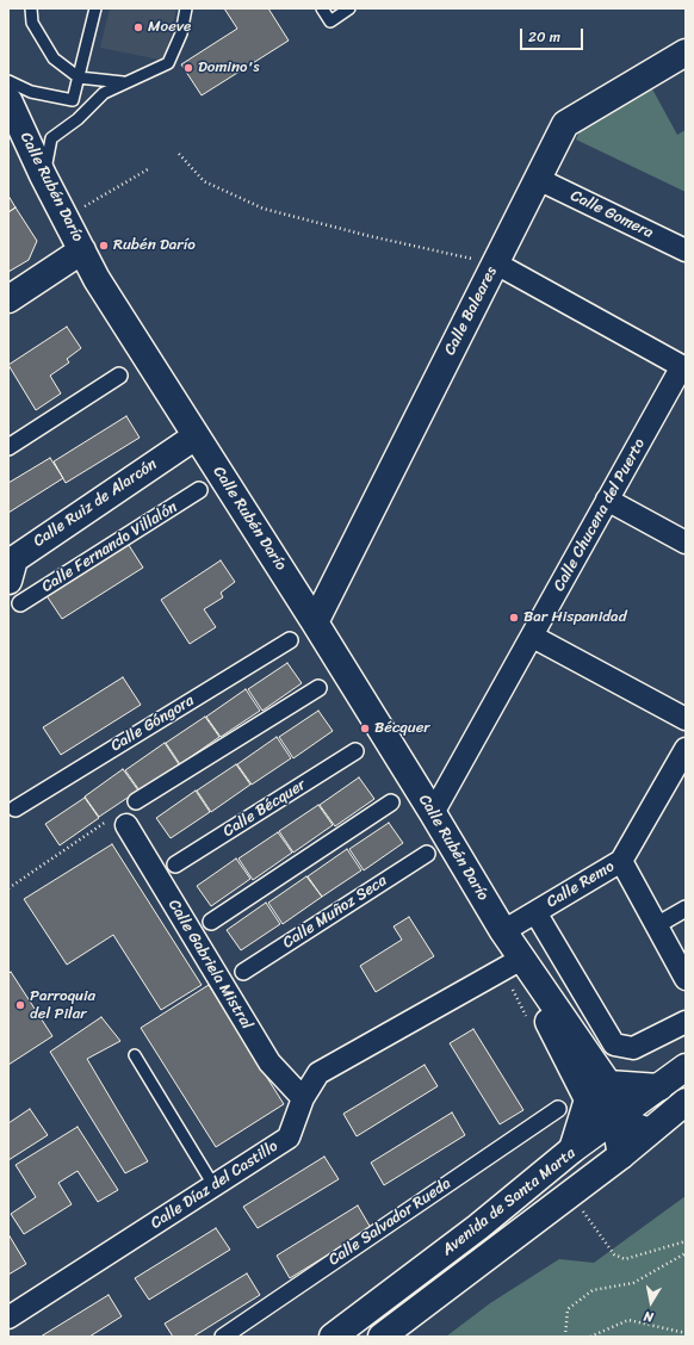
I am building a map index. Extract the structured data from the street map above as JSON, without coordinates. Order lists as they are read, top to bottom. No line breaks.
{"streets":{"street":["Calle Rubén Darío","Calle Gomera","Calle Baleares","Calle Ruiz de Alarcón","Calle Chucena del Puerto","Calle Fernando Villalón","Calle Góngora","Calle Bécquer","Calle Remo","Calle Muñoz Seca","Calle Gabriela Mistral","Calle Díaz del Castillo","Avenida de Santa Marta","Calle Salvador Rueda"]},"crossings":[["Calle Rubén Darío","Calle Baleares"],["Calle Rubén Darío","Calle Ruiz de Alarcón"],["Calle Rubén Darío","Calle Chucena del Puerto"],["Calle Rubén Darío","Calle Remo"],["Calle Rubén Darío","Calle Díaz del Castillo"],["Calle Rubén Darío","Avenida de Santa Marta"],["Calle Gomera","Calle Baleares"],["Calle Gabriela Mistral","Calle Díaz del Castillo"]],"places":["Moeve","Domino's","Rubén Darío","Bar Hispanidad","Bécquer","Parroquia del Pilar"],"scale_bar":"20 m","north":"bottom"}
